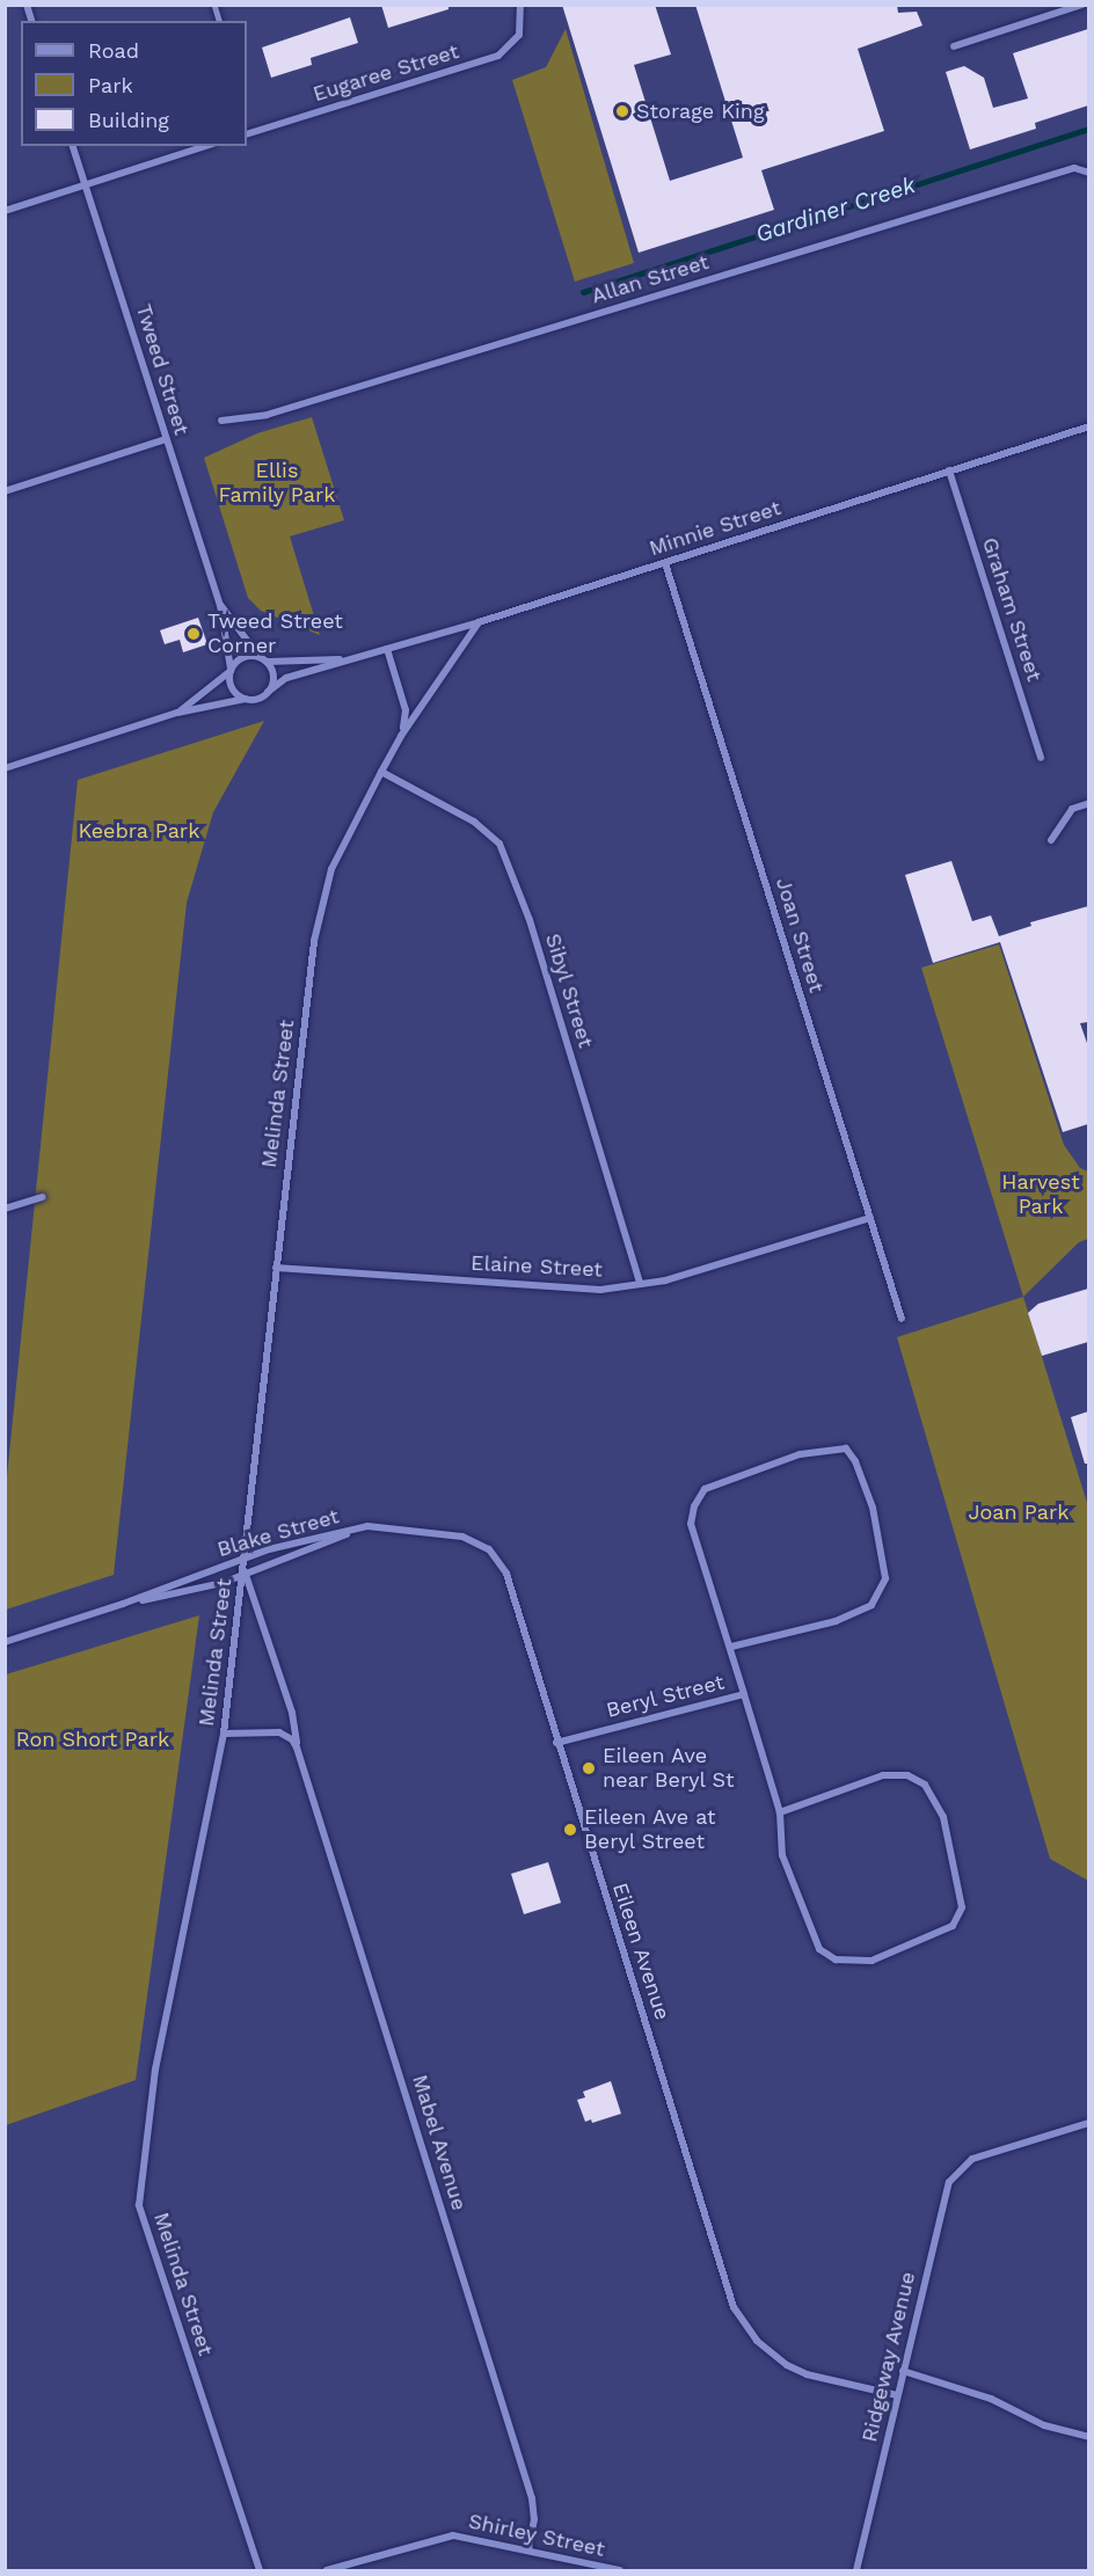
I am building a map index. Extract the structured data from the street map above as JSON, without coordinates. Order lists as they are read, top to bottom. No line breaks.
{"streets":{"street":["Eugaree Street","Allan Street","Tweed Street","Minnie Street","Graham Street","Joan Street","Sibyl Street","Melinda Street","Elaine Street","Blake Street","Beryl Street","Eileen Avenue","Mabel Avenue","Ridgeway Avenue","Shirley Street"]},"crossings":[["Tweed Street","Minnie Street"],["Minnie Street","Graham Street"],["Minnie Street","Joan Street"],["Minnie Street","Melinda Street"],["Joan Street","Elaine Street"],["Sibyl Street","Melinda Street"],["Sibyl Street","Elaine Street"],["Melinda Street","Elaine Street"],["Melinda Street","Blake Street"],["Melinda Street","Mabel Avenue"],["Blake Street","Eileen Avenue"],["Blake Street","Mabel Avenue"],["Beryl Street","Eileen Avenue"],["Eileen Avenue","Ridgeway Avenue"],["Mabel Avenue","Shirley Street"]],"water":["Gardiner Creek"],"parks":["Ellis Family Park","Keebra Park","Harvest Park","Joan Park","Ron Short Park"],"places":["Storage King","Tweed Street Corner","Eileen Ave near Beryl St","Eileen Ave at Beryl Street"],"legend":["Road","Park","Building"]}
